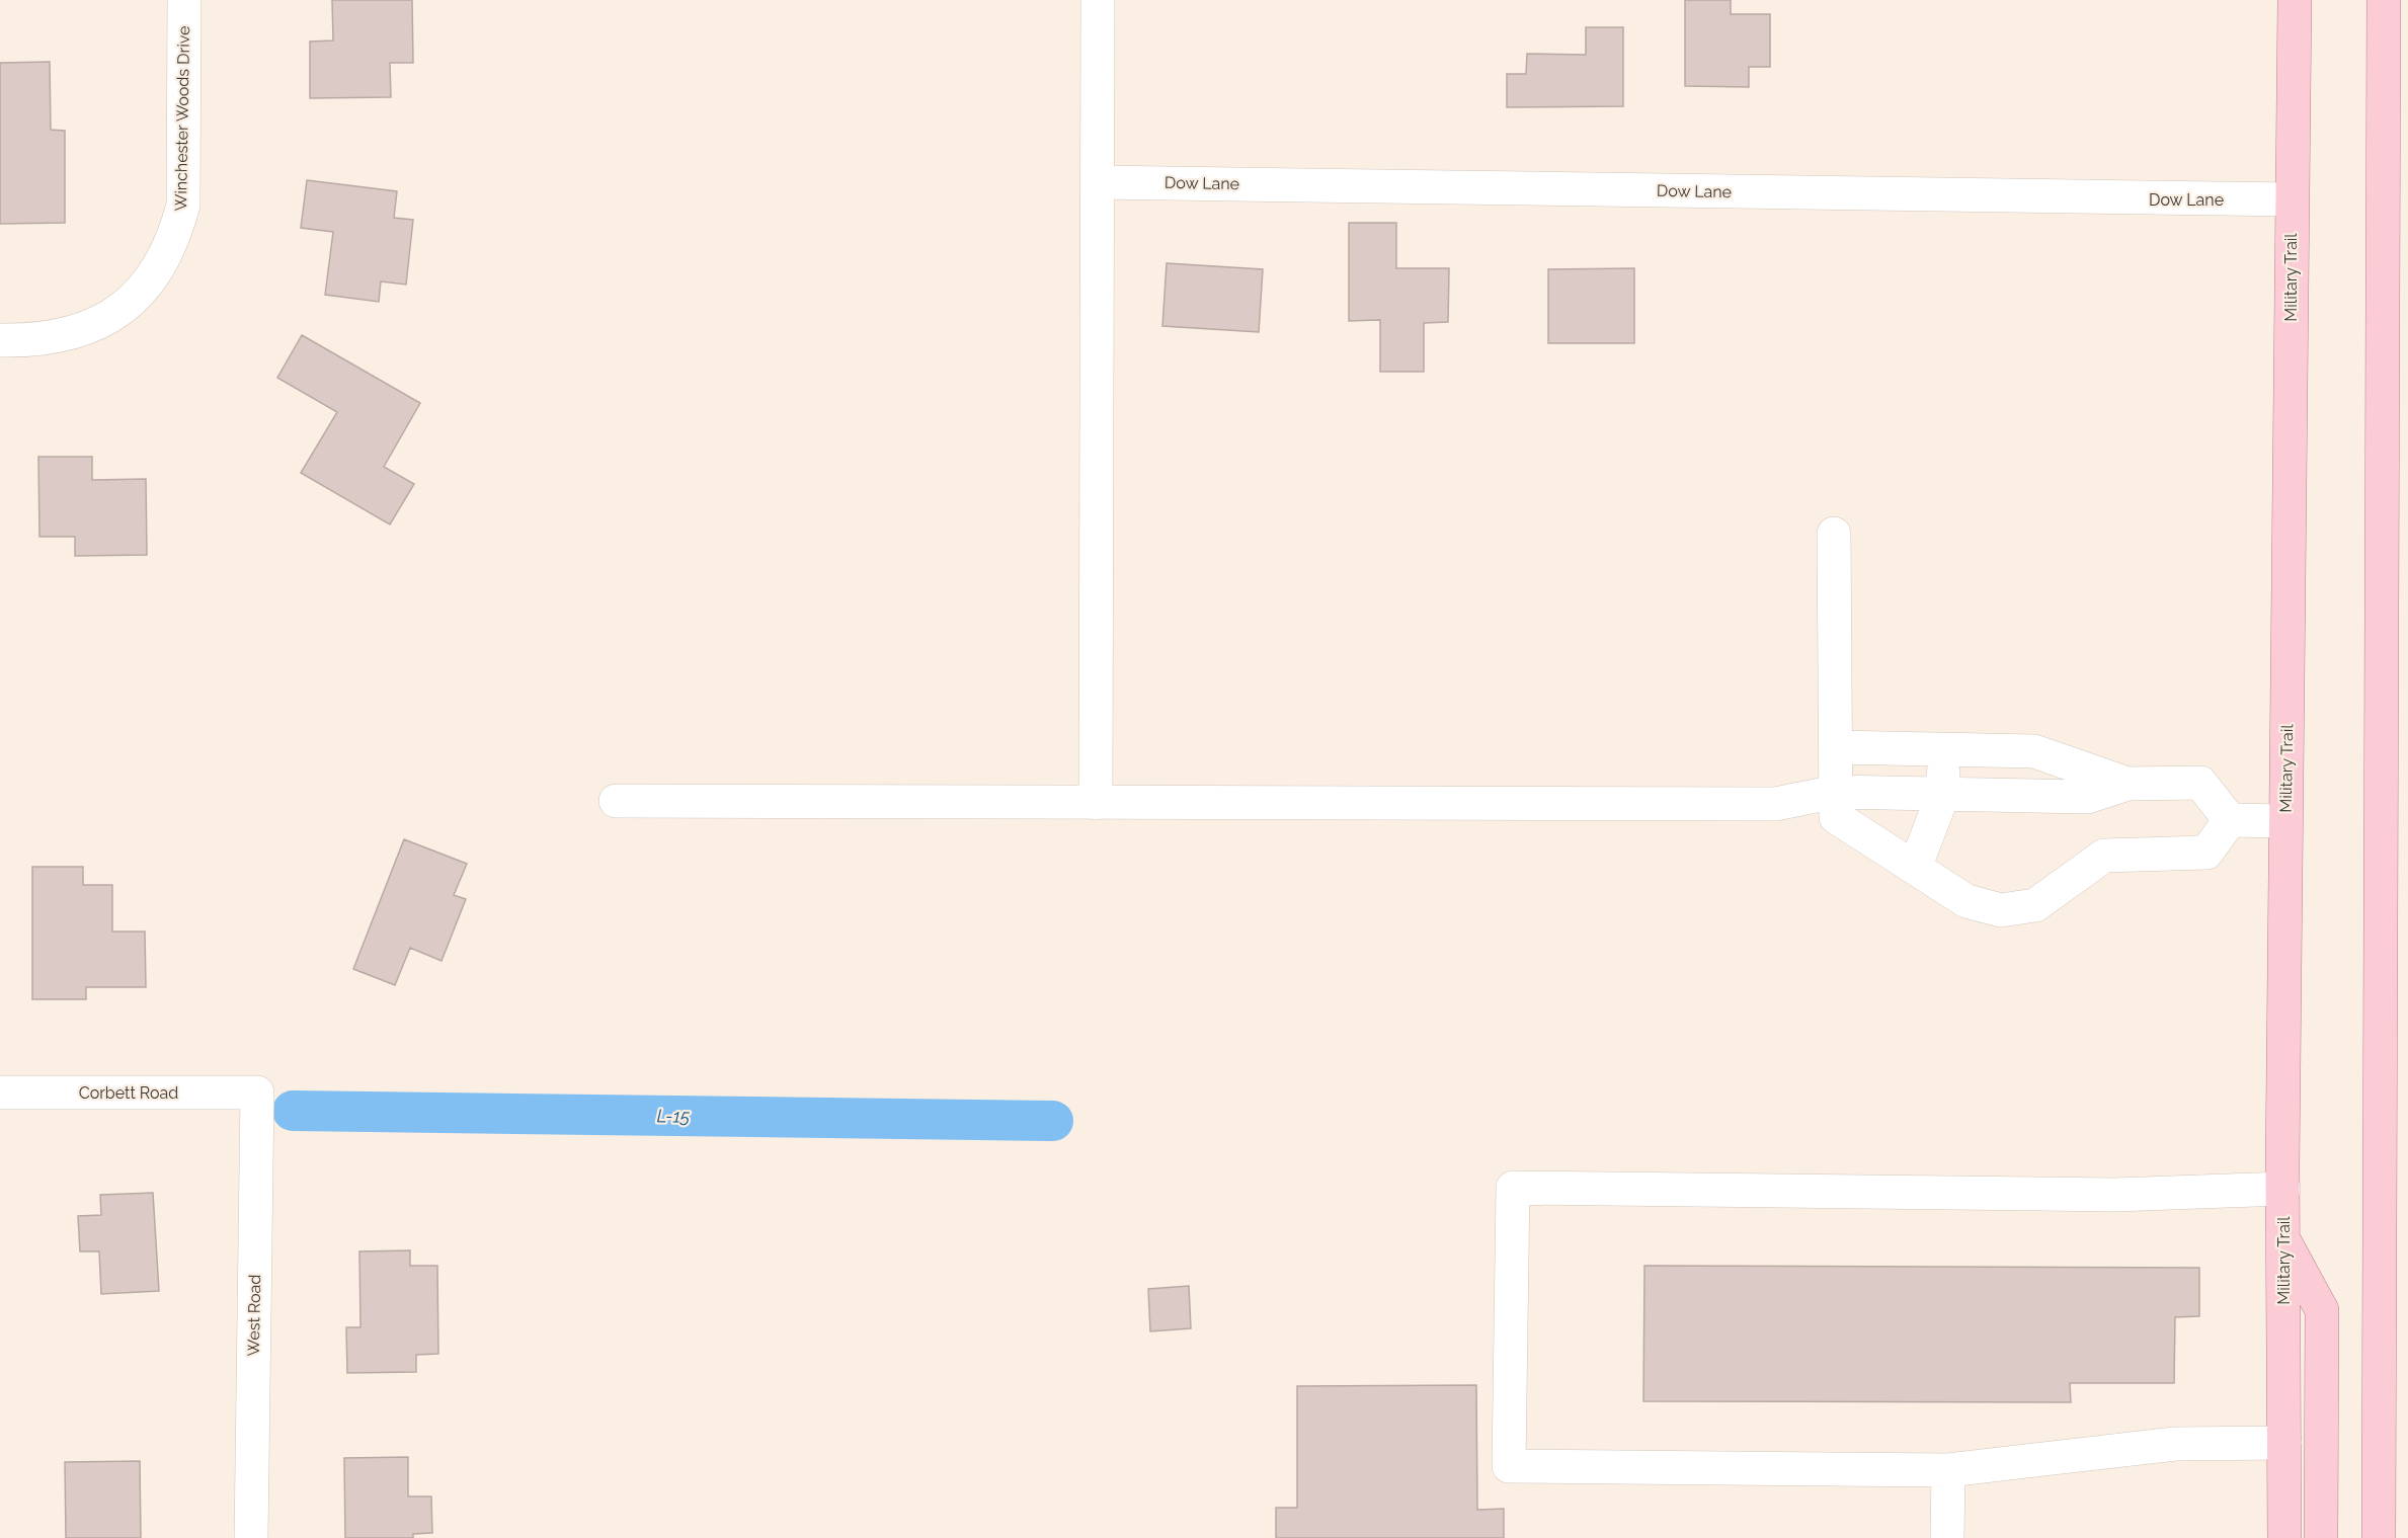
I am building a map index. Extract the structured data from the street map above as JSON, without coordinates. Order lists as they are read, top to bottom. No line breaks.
{"streets":{"main road":["Military Trail"],"street":["Winchester Woods Drive","Dow Lane","Corbett Road","West Road"]},"crossings":[["Dow Lane","Military Trail"],["Corbett Road","West Road"]],"water":["L-15"]}
